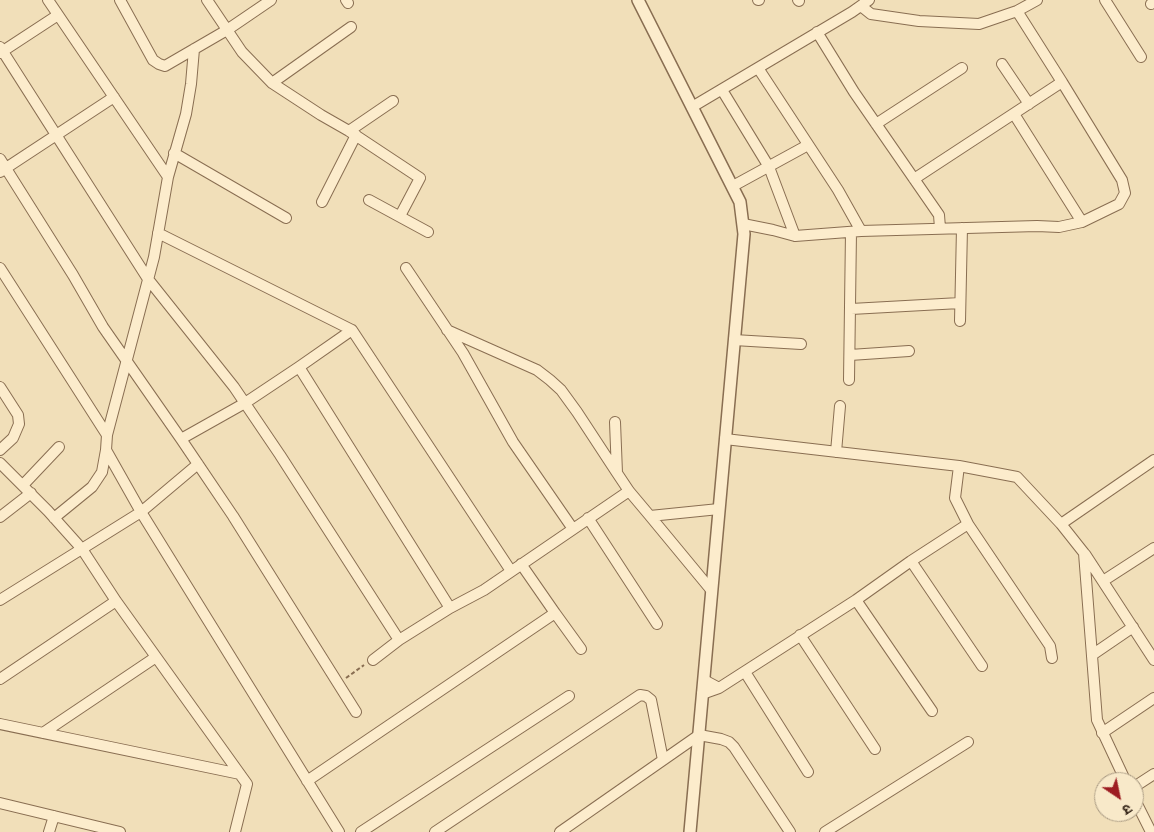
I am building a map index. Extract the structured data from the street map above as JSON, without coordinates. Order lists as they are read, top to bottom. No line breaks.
{"north":"bottom right"}
